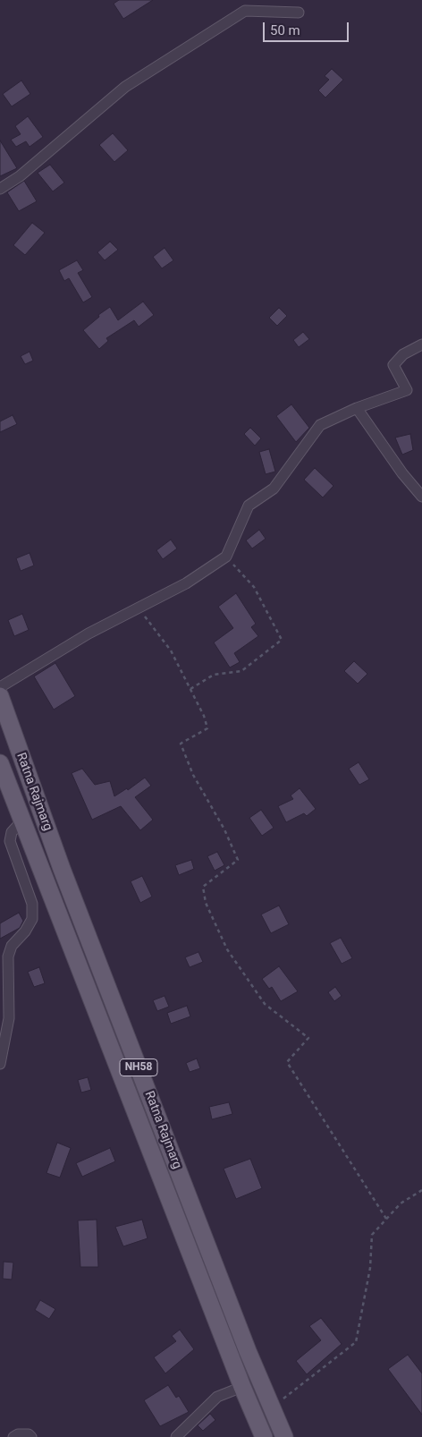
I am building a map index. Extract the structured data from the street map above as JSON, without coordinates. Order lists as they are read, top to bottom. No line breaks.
{"streets":{"main road":["Ratna Rajmarg","NH58"]},"scale_bar":"50 m"}
